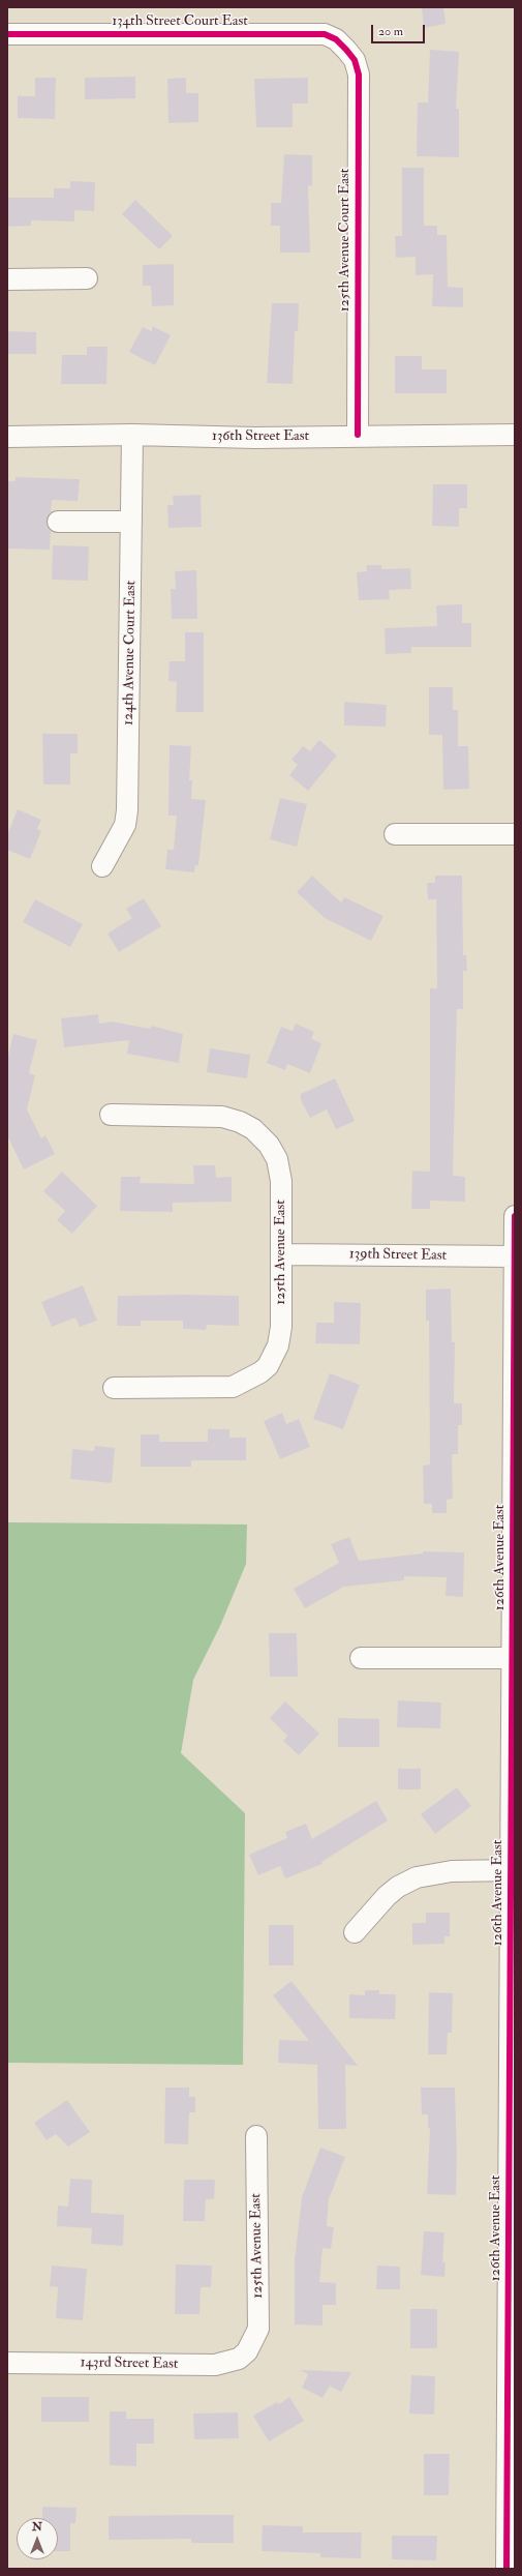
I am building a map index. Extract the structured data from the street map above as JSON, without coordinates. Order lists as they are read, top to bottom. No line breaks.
{"streets":{"street":["134th Street Court East","125th Avenue Court East","136th Street East","124th Avenue Court East","125th Avenue East","139th Street East","126th Avenue East","143rd Street East"]},"crossings":[["134th Street Court East","125th Avenue Court East"],["125th Avenue Court East","136th Street East"],["136th Street East","124th Avenue Court East"],["125th Avenue East","139th Street East"],["125th Avenue East","143rd Street East"],["139th Street East","126th Avenue East"]],"scale_bar":"20 m","north":"top"}
